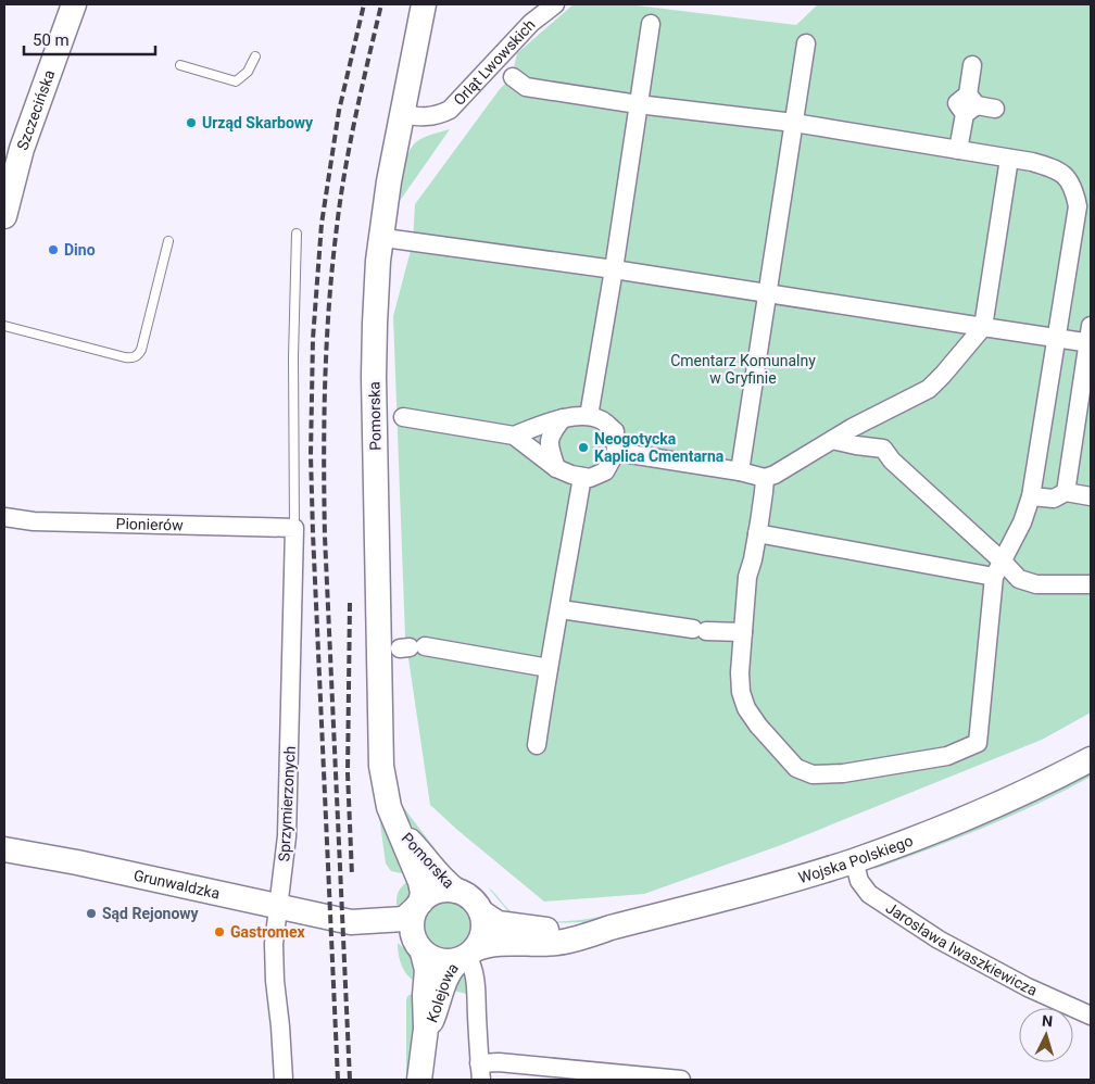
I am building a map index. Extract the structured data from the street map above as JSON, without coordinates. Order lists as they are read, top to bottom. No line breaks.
{"streets":{"main road":["Szczecińska","Pomorska","Wojska Polskiego","Grunwaldzka","Kolejowa"],"street":["Orląt Lwowskich","Pionierów","Sprzymierzonych","Jarosława Iwaszkiewicza"]},"crossings":[["Orląt Lwowskich","Pomorska"],["Pomorska","Wojska Polskiego"],["Pomorska","Grunwaldzka"],["Pomorska","Kolejowa"],["Pionierów","Sprzymierzonych"],["Sprzymierzonych","Grunwaldzka"],["Wojska Polskiego","Grunwaldzka"],["Wojska Polskiego","Jarosława Iwaszkiewicza"],["Wojska Polskiego","Kolejowa"],["Grunwaldzka","Kolejowa"]],"parks":["Cmentarz Komunalny w Gryfinie"],"places":["Urząd Skarbowy","Dino","Neogotycka Kaplica Cmentarna","Sąd Rejonowy","Gastromex"],"scale_bar":"50 m","north":"top"}
